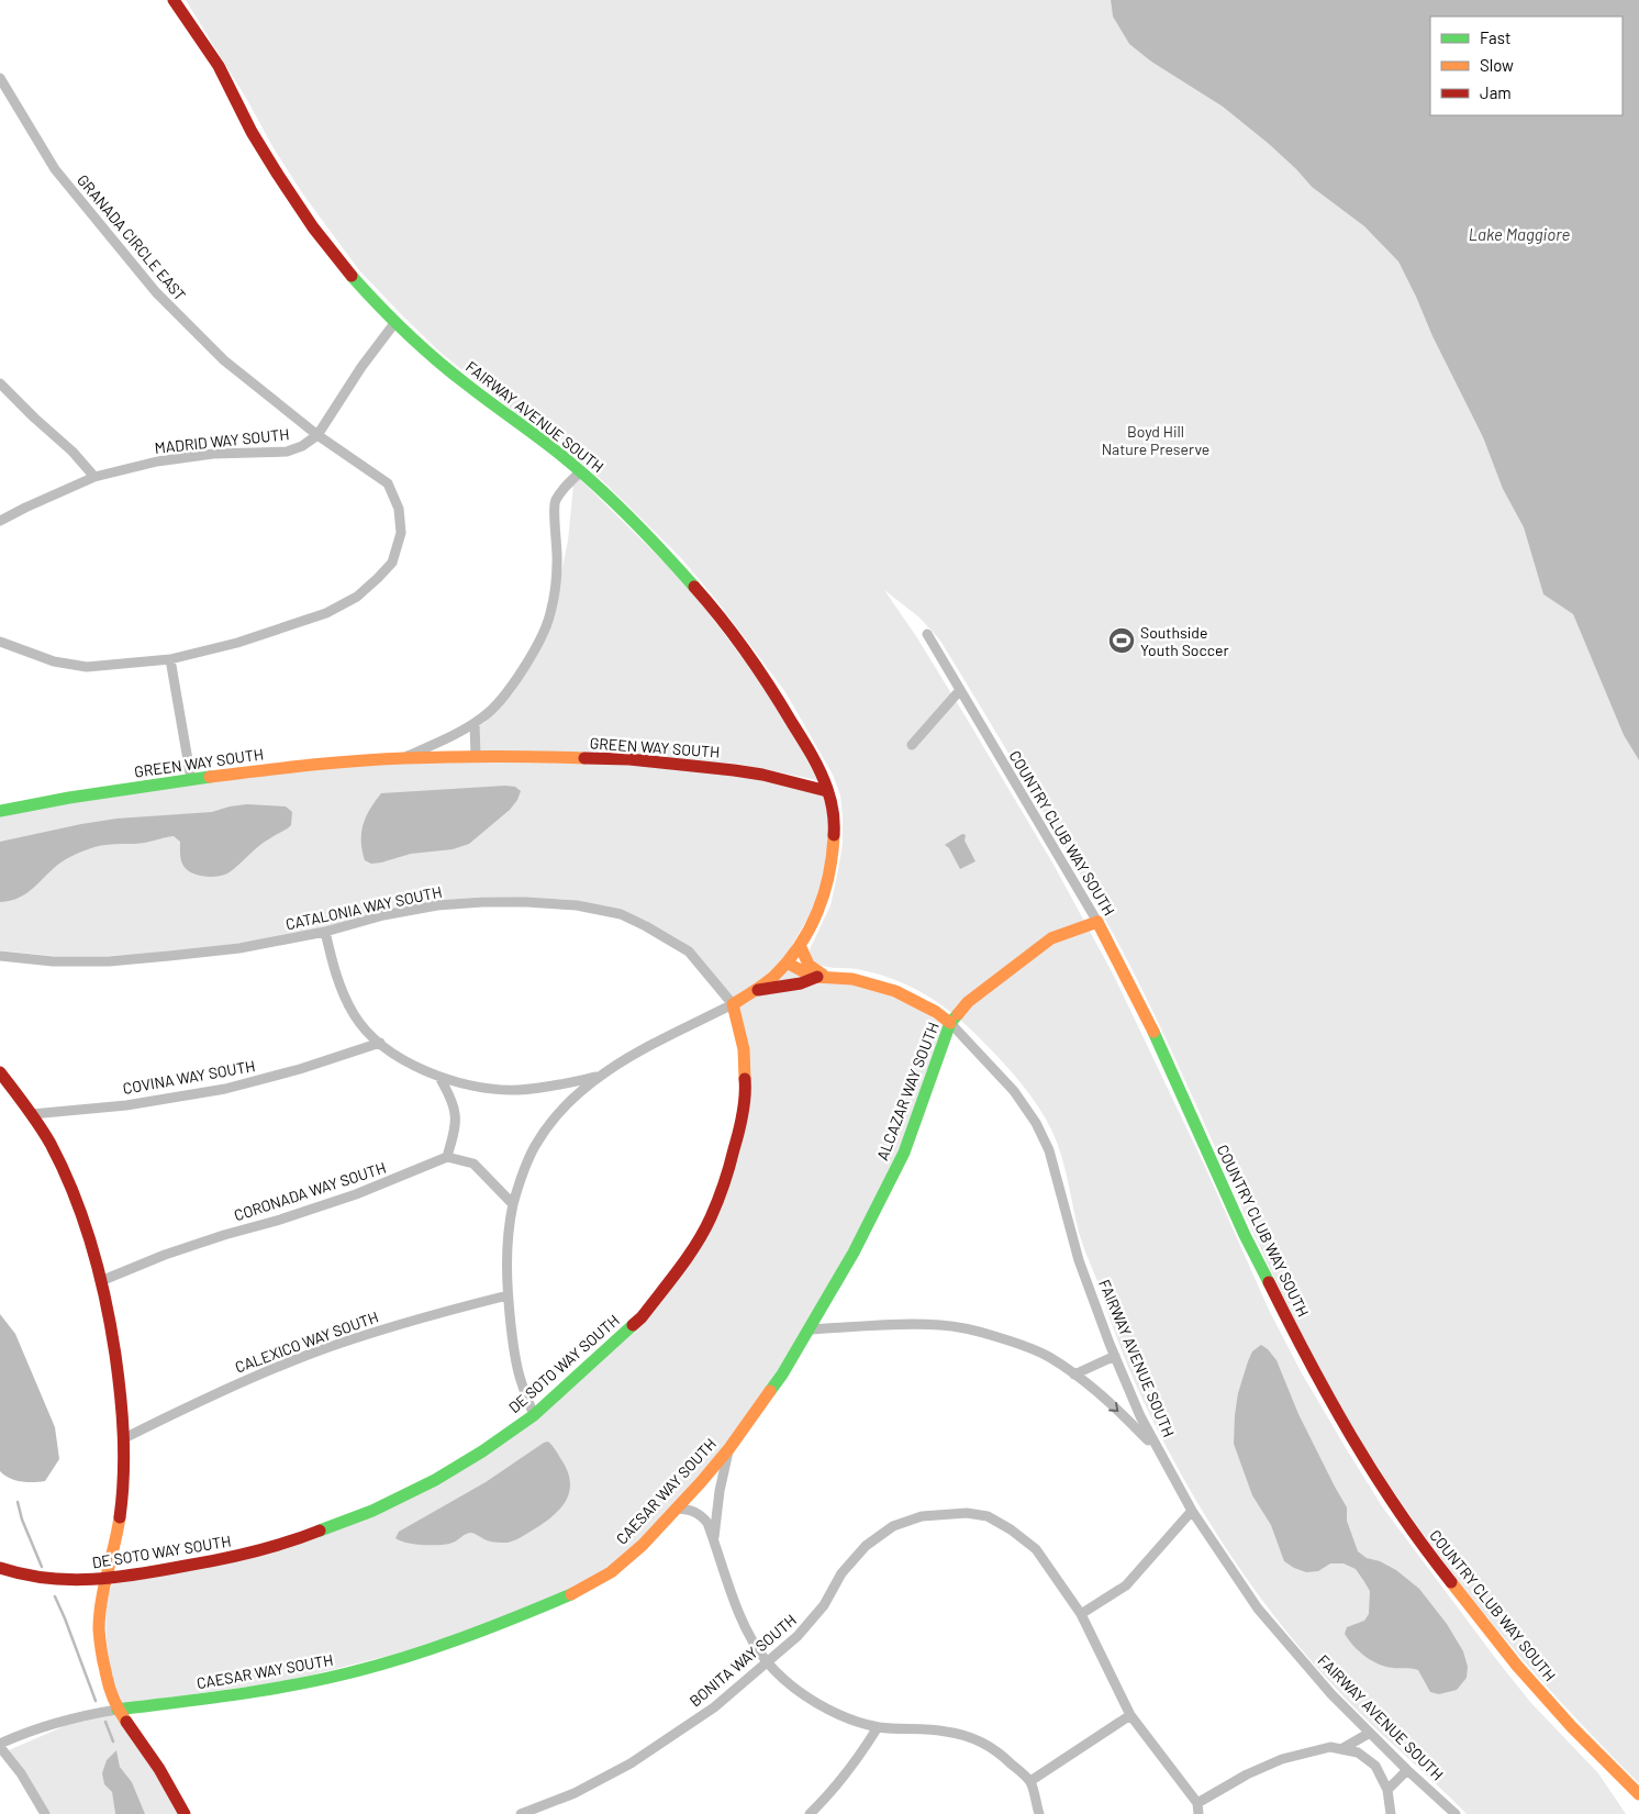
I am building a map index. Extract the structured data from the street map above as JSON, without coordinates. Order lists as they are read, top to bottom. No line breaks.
{"streets":{"street":["GRANADA CIRCLE EAST","FAIRWAY AVENUE SOUTH","MADRID WAY SOUTH","GREEN WAY SOUTH","COUNTRY CLUB WAY SOUTH","CATALONIA WAY SOUTH","COVINA WAY SOUTH","ALCAZAR WAY SOUTH","CORONADA WAY SOUTH","CALEXICO WAY SOUTH","DE SOTO WAY SOUTH","CAESAR WAY SOUTH","BONITA WAY SOUTH"]},"crossings":[["GRANADA CIRCLE EAST","MADRID WAY SOUTH"],["FAIRWAY AVENUE SOUTH","MADRID WAY SOUTH"],["FAIRWAY AVENUE SOUTH","GREEN WAY SOUTH"],["FAIRWAY AVENUE SOUTH","CATALONIA WAY SOUTH"],["FAIRWAY AVENUE SOUTH","ALCAZAR WAY SOUTH"],["FAIRWAY AVENUE SOUTH","DE SOTO WAY SOUTH"],["COUNTRY CLUB WAY SOUTH","ALCAZAR WAY SOUTH"],["CATALONIA WAY SOUTH","DE SOTO WAY SOUTH"],["ALCAZAR WAY SOUTH","CAESAR WAY SOUTH"]],"water":["Lake Maggiore"],"parks":["Boyd Hill Nature Preserve"],"places":{"sports":["Southside Youth Soccer"]},"legend":["Fast","Slow","Jam"]}
